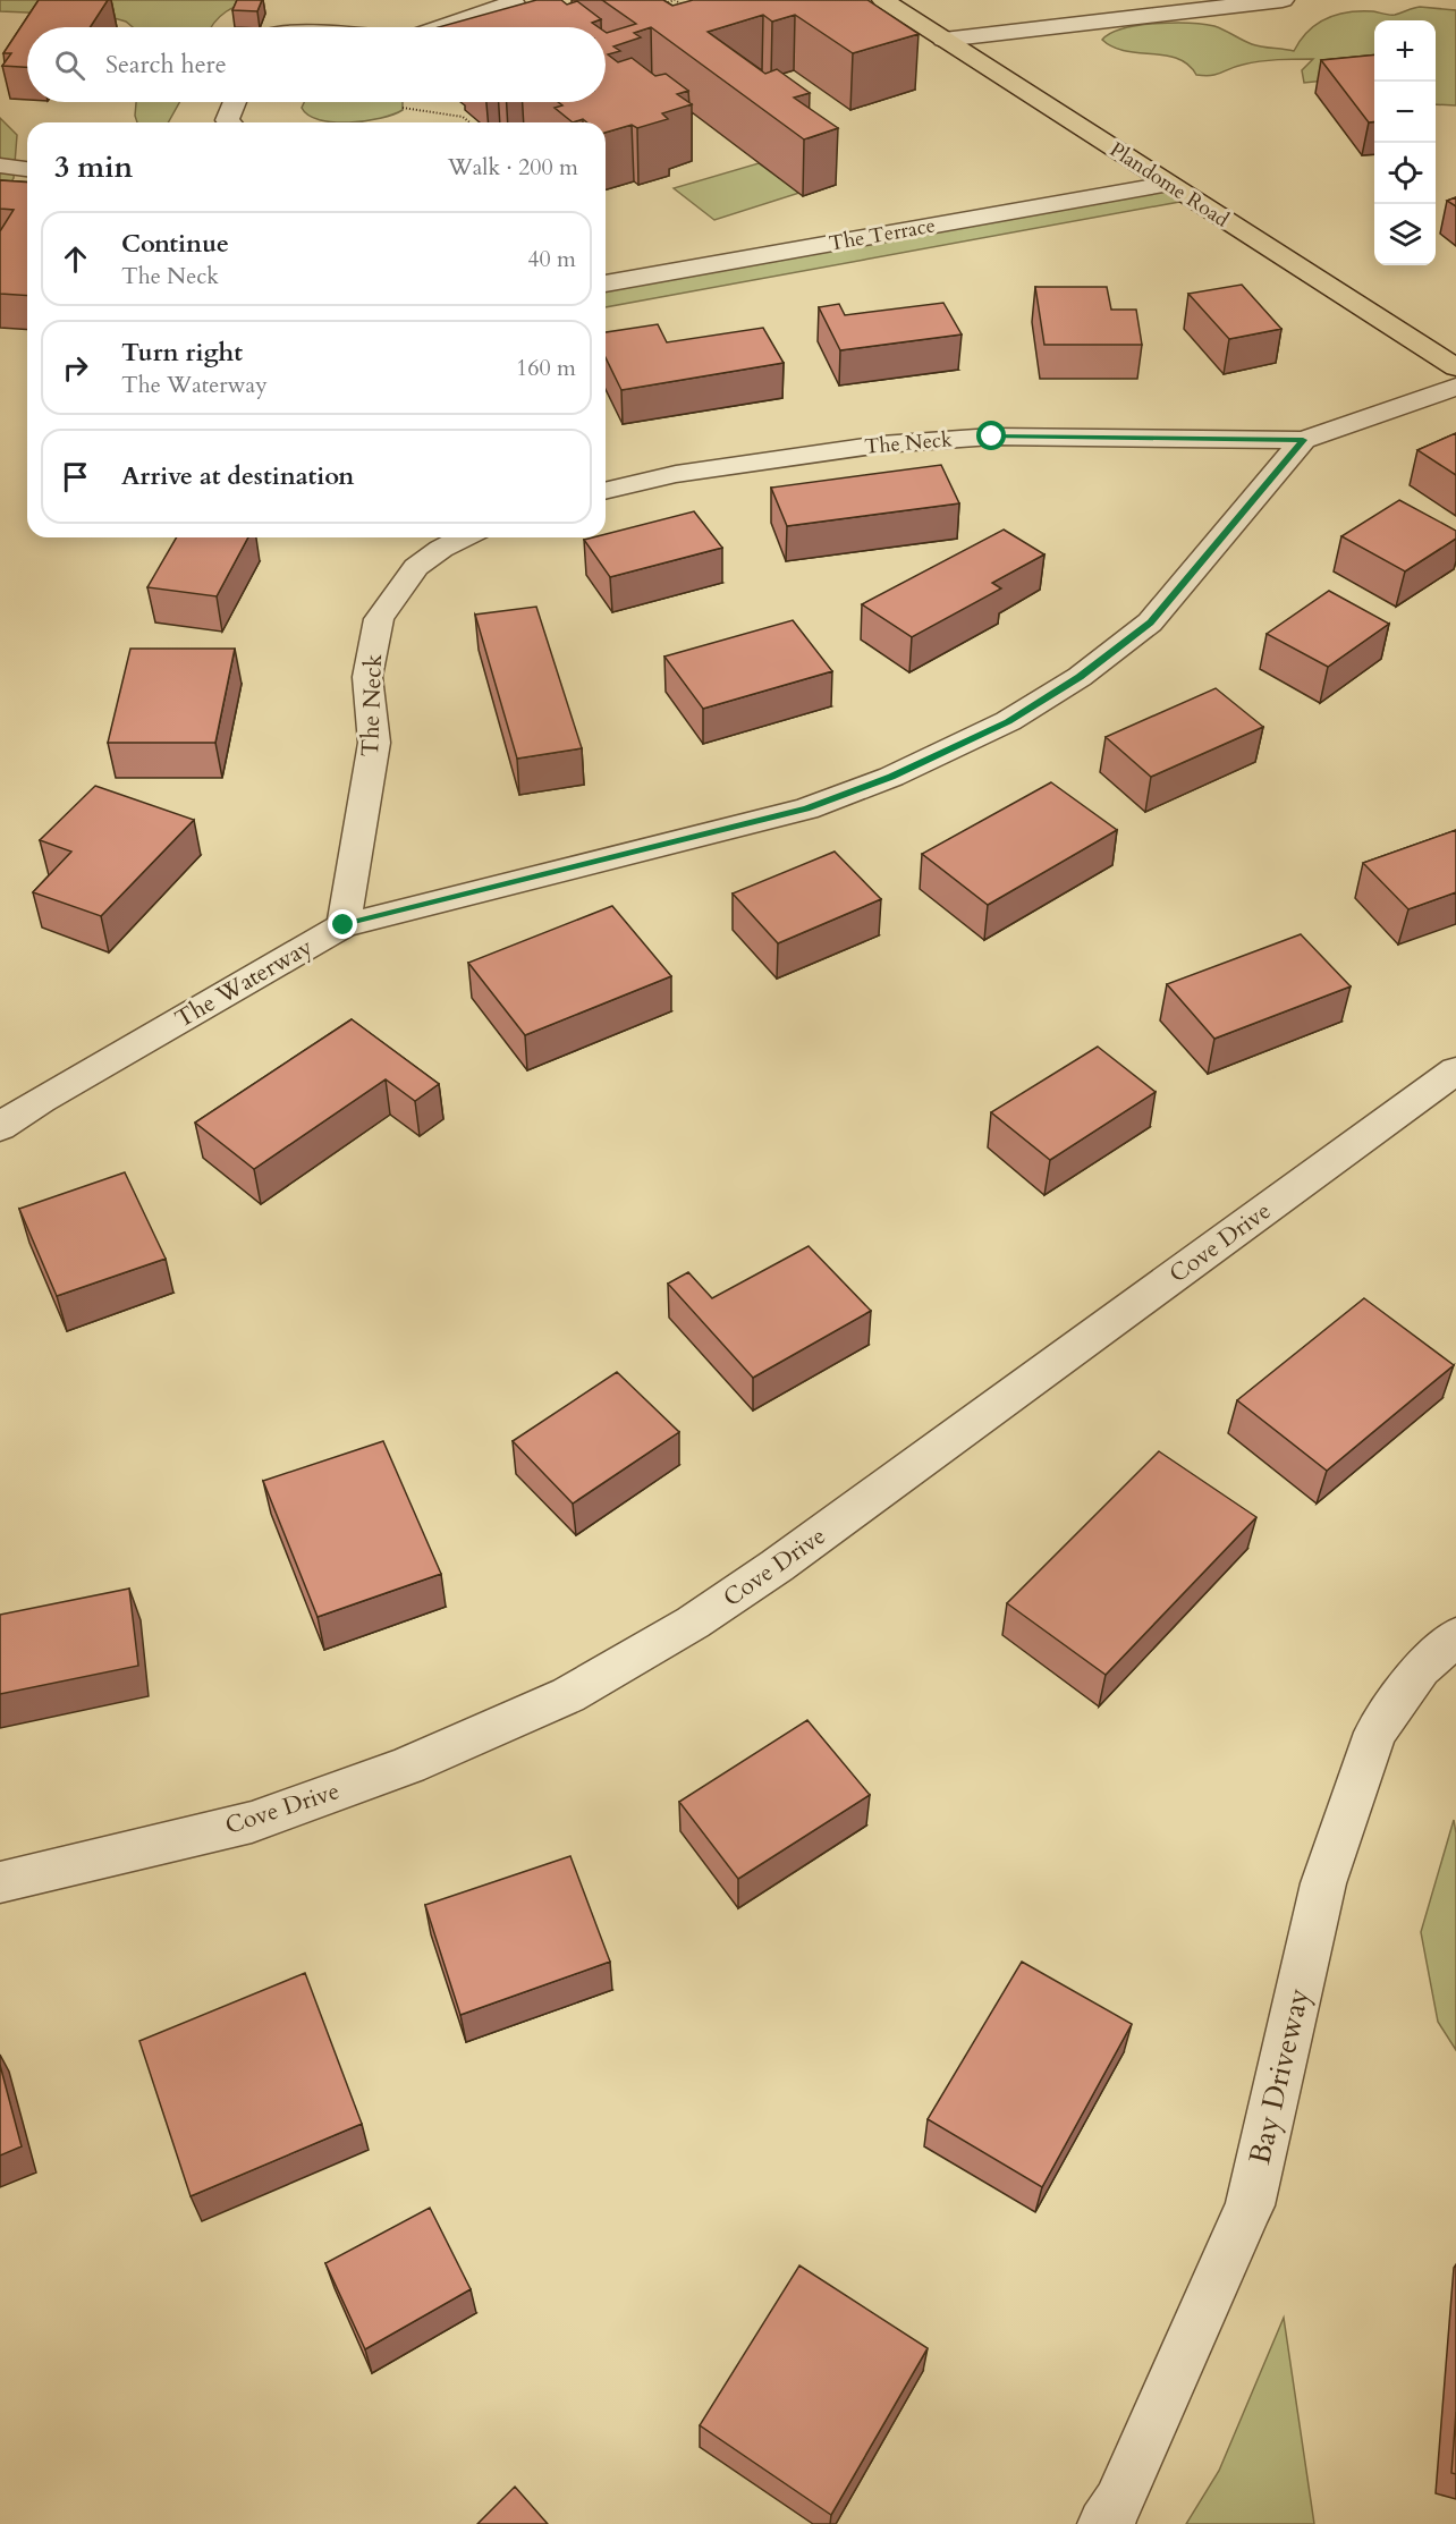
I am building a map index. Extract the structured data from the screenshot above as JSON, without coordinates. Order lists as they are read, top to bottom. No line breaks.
{"streets":{"main road":["Plandome Road"],"street":["The Terrace","The Neck","The Waterway","Cove Drive","Bay Driveway"]},"crossings":[["Plandome Road","The Terrace"],["The Neck","The Waterway"]],"page":{"map_buttons":["+","−"],"search":"Search here","heading":["3 min","Walk · 200 m"],"list":[["Continue","The Neck","40 m"],["Turn right","The Waterway","160 m"],"Arrive at destination"]}}
